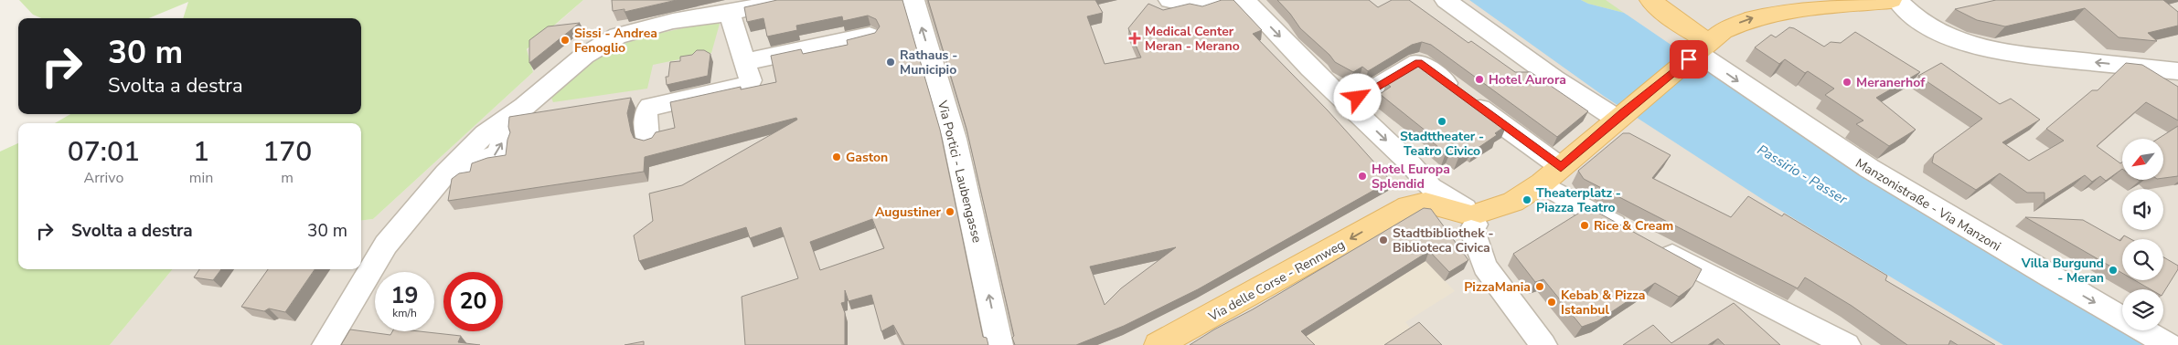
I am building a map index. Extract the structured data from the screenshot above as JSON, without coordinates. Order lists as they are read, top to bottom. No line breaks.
{"streets":{"main road":["Via delle Corse - Rennweg"],"street":["Via Portici - Laubengasse","Manzonistraße - Via Manzoni"]},"one_way":["Via Portici - Laubengasse","Via delle Corse - Rennweg"],"water":["Passirio - Passer"],"places":{"health":["Medical Center Meran - Merano"],"other":["Sissi - Andrea Fenoglio","Rathaus - Municipio","Hotel Aurora","Meranerhof","Stadttheater - Teatro Civico","Gaston","Hotel Europa Splendid","Theaterplatz - Piazza Teatro","Augustiner","Rice & Cream","Stadtbibliothek - Biblioteca Civica","Villa Burgund - Meran","PizzaMania","Kebab & Pizza Istanbul"]},"north":"bottom left","page":{"turn":["30 m","Svolta a destra"],"eta":["07:01","Arrivo","1","min","170","m"],"list":[{"name":"Svolta a destra","value":"30 m"}],"speed":"19 km/h","limit":"20"}}
